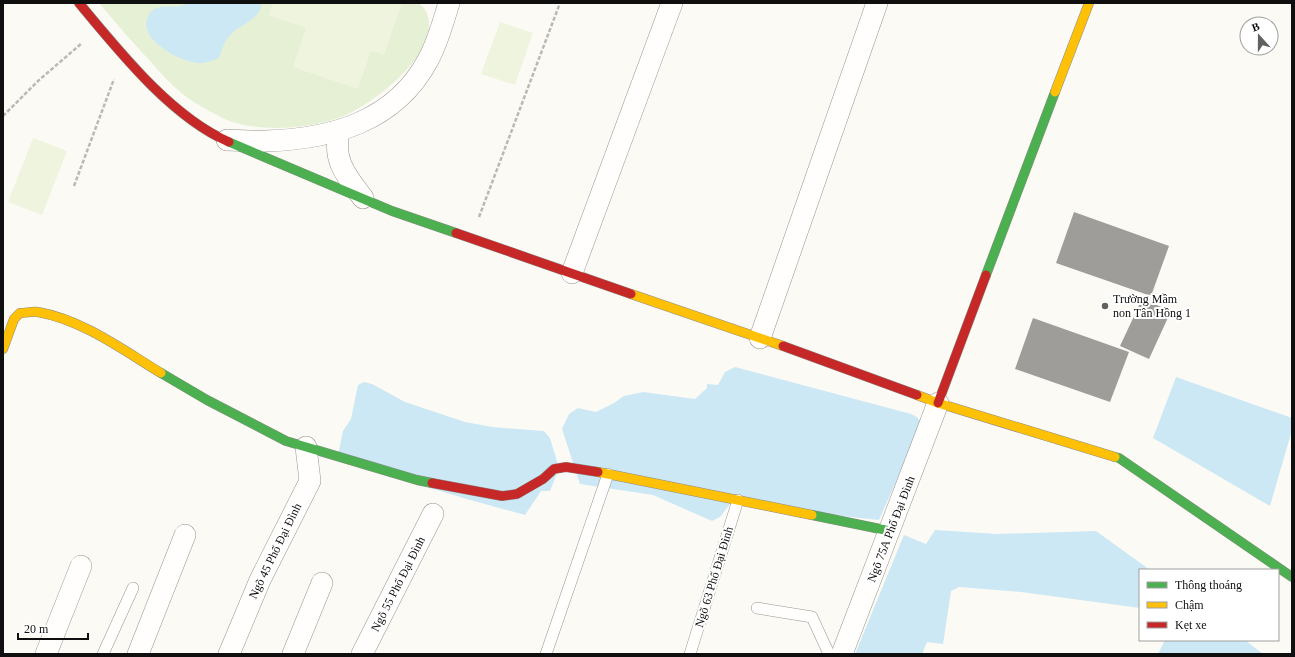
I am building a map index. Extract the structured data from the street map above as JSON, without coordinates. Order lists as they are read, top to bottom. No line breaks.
{"streets":{"street":["Ngõ 75A Phố Đại Đình","Ngõ 45 Phố Đại Đình","Ngõ 55 Phố Đại Đình"],"lane":["Ngõ 63 Phố Đại Đình"]},"places":["Trường Mầm non Tân Hồng 1"],"legend":["Thông thoáng","Chậm","Kẹt xe"],"scale_bar":"20 m","north":"top"}
